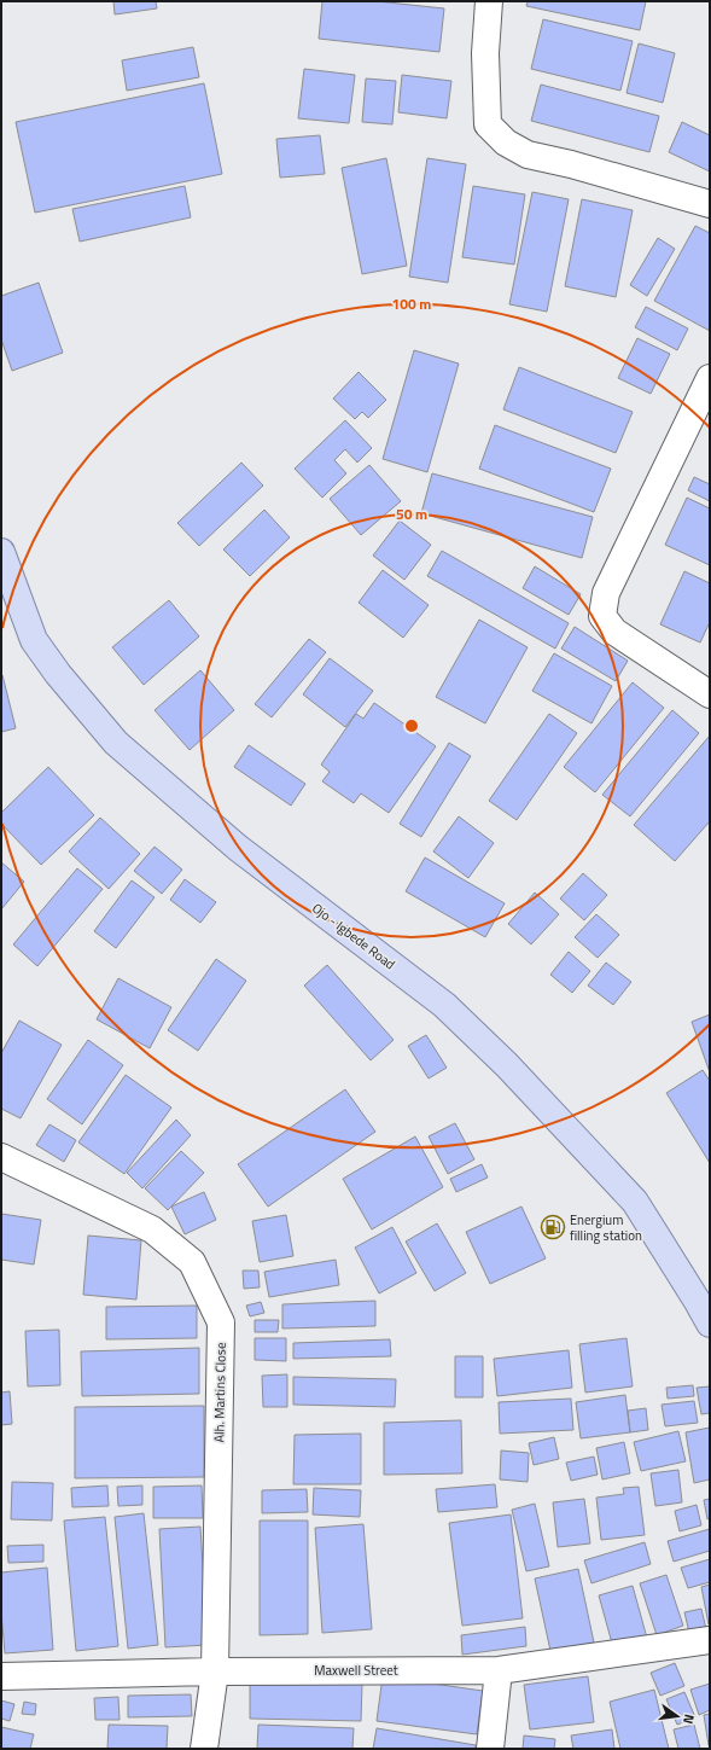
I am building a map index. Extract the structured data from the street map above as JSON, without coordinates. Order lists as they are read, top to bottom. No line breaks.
{"streets":{"main road":["Ojo - Igbede Road"],"street":["Alh. Martins Close","Maxwell Street"]},"crossings":[["Alh. Martins Close","Maxwell Street"]],"places":{"fuel station":["Energium filling station"]},"north":"right","rings":["100 m","50 m"]}
